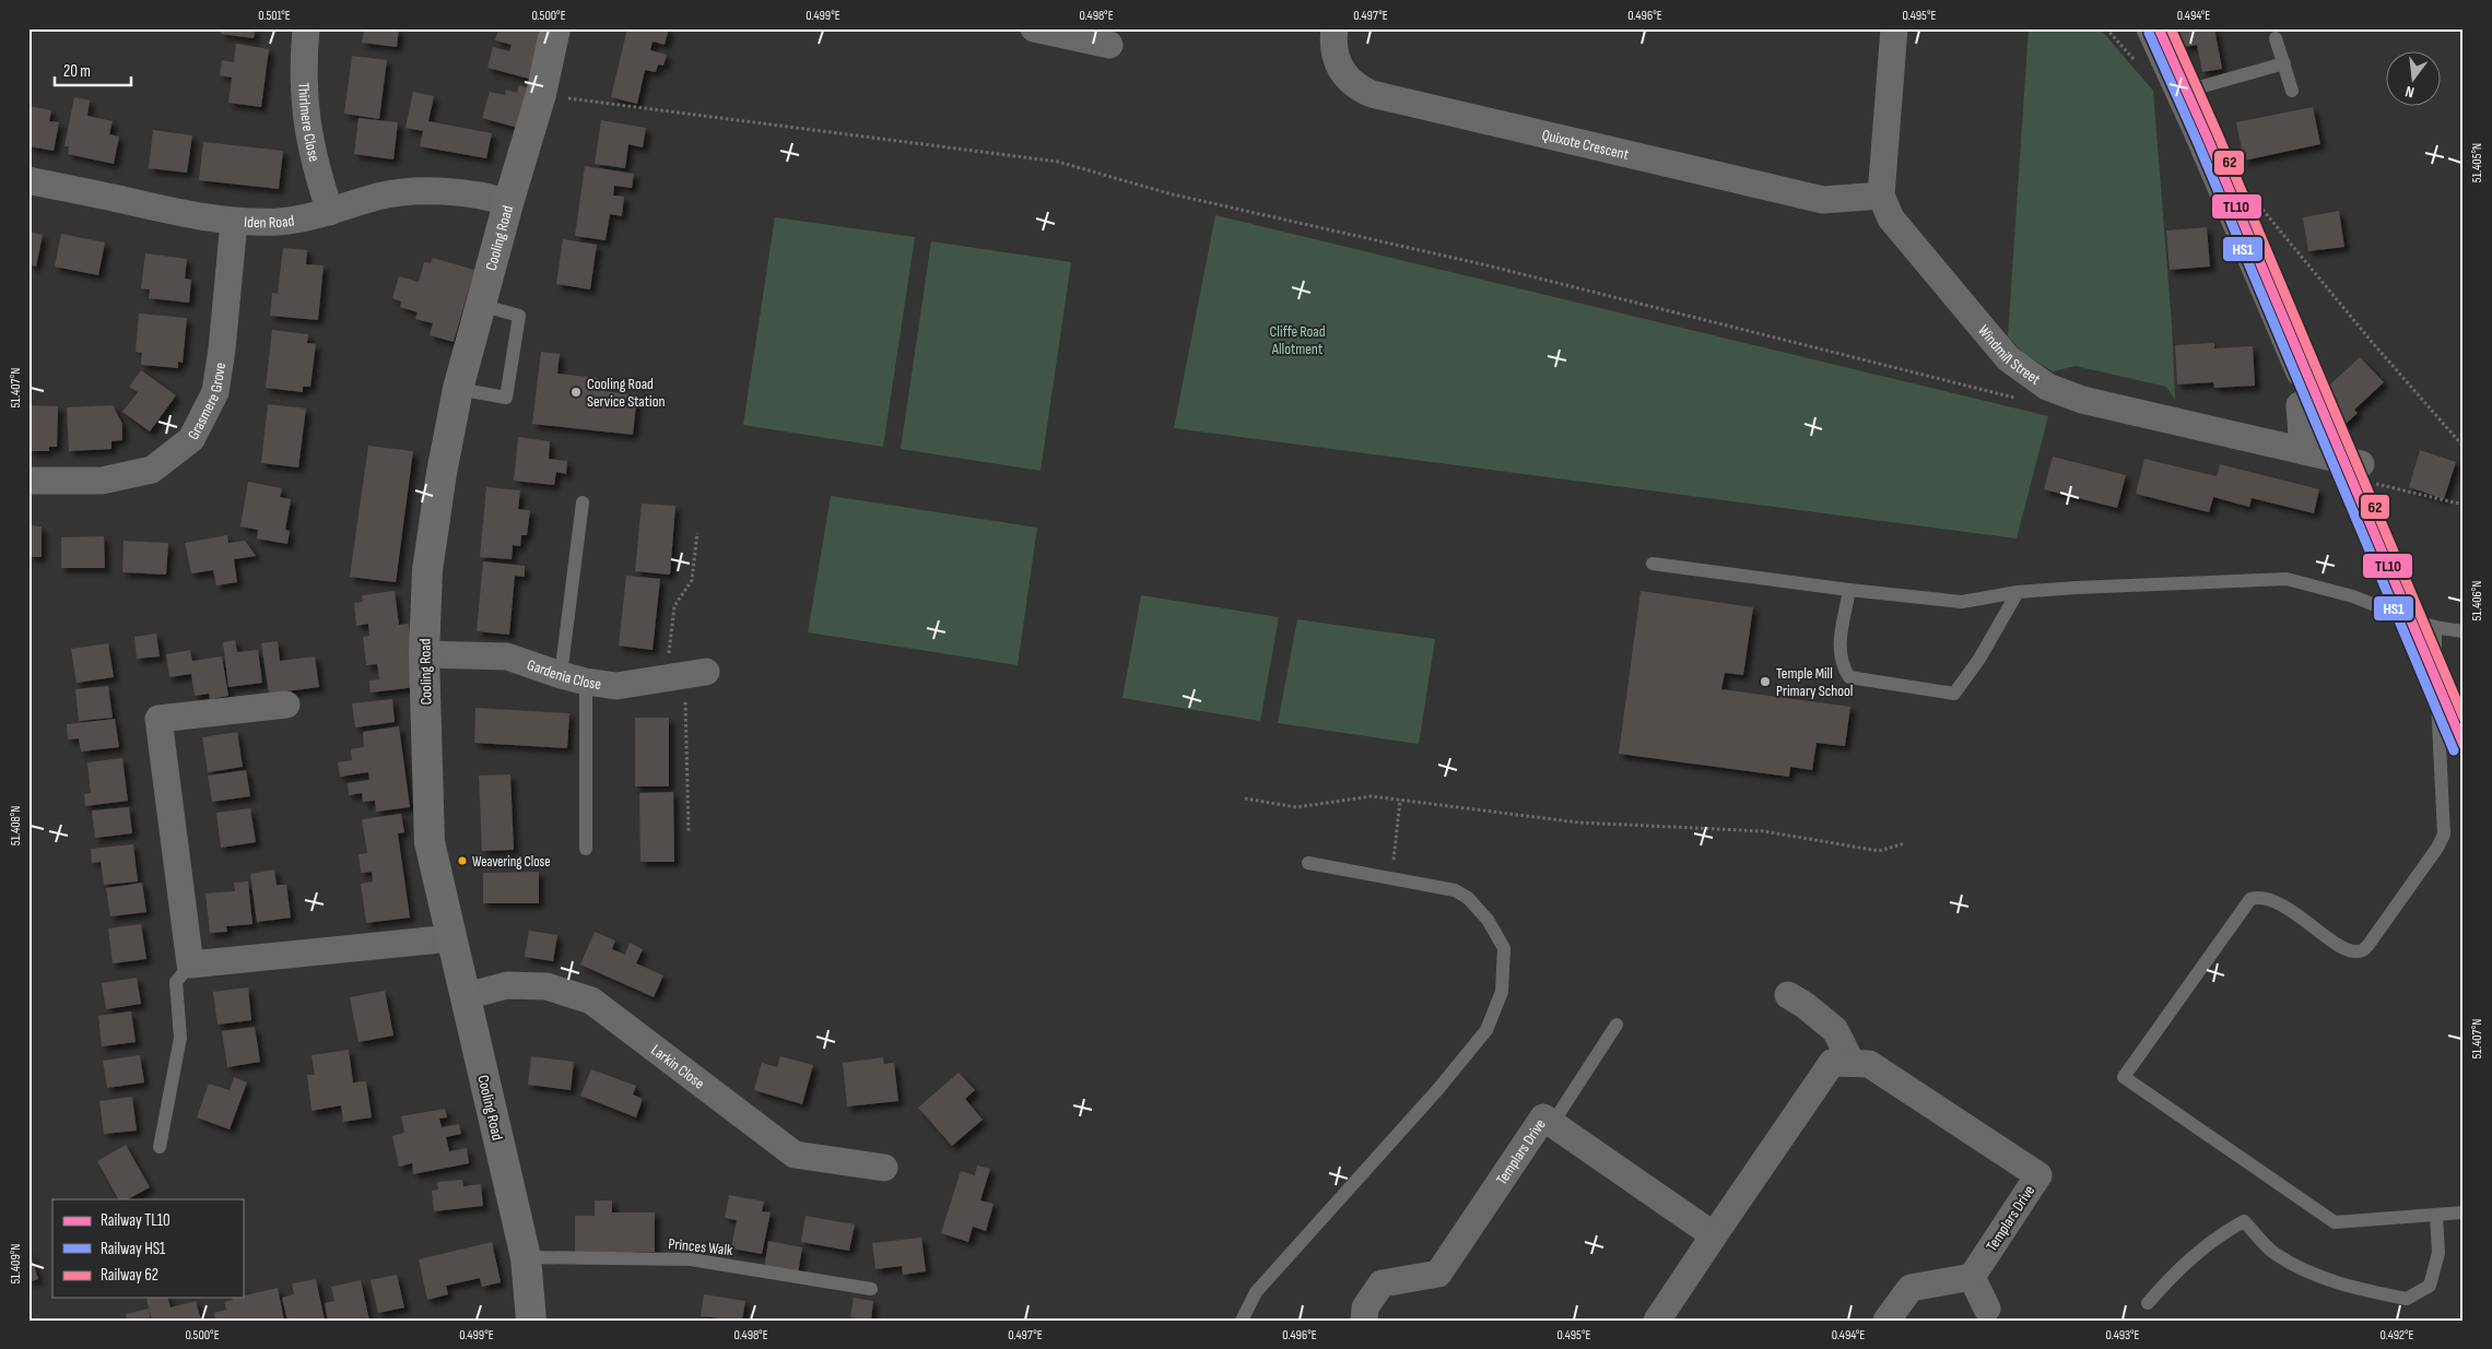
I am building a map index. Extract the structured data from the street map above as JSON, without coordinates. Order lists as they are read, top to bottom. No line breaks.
{"streets":{"main road":["Cooling Road"],"street":["Thirlmere Close","Quixote Crescent","Iden Road","Windmill Street","Grasmere Grove","Gardenia Close","Larkin Close","Templars Drive"],"lane":["Princes Walk"]},"crossings":[["Thirlmere Close","Iden Road"],["Quixote Crescent","Windmill Street"],["Iden Road","Cooling Road"],["Iden Road","Grasmere Grove"],["Cooling Road","Gardenia Close"],["Cooling Road","Larkin Close"],["Cooling Road","Princes Walk"]],"parks":["Cliffe Road Allotment"],"places":["Cooling Road Service Station","Temple Mill Primary School","Weavering Close"],"lines":["rail line TL10","rail line 62","rail line HS1"],"legend":["Railway TL10","Railway HS1","Railway 62"],"scale_bar":"20 m","north":"bottom","coordinates":["0.501°E","0.500°E","0.499°E","0.498°E","0.497°E","0.496°E","0.495°E","0.494°E","51.405°N","51.407°N","51.406°N","51.408°N","51.409°N","0.493°E","0.492°E"]}
